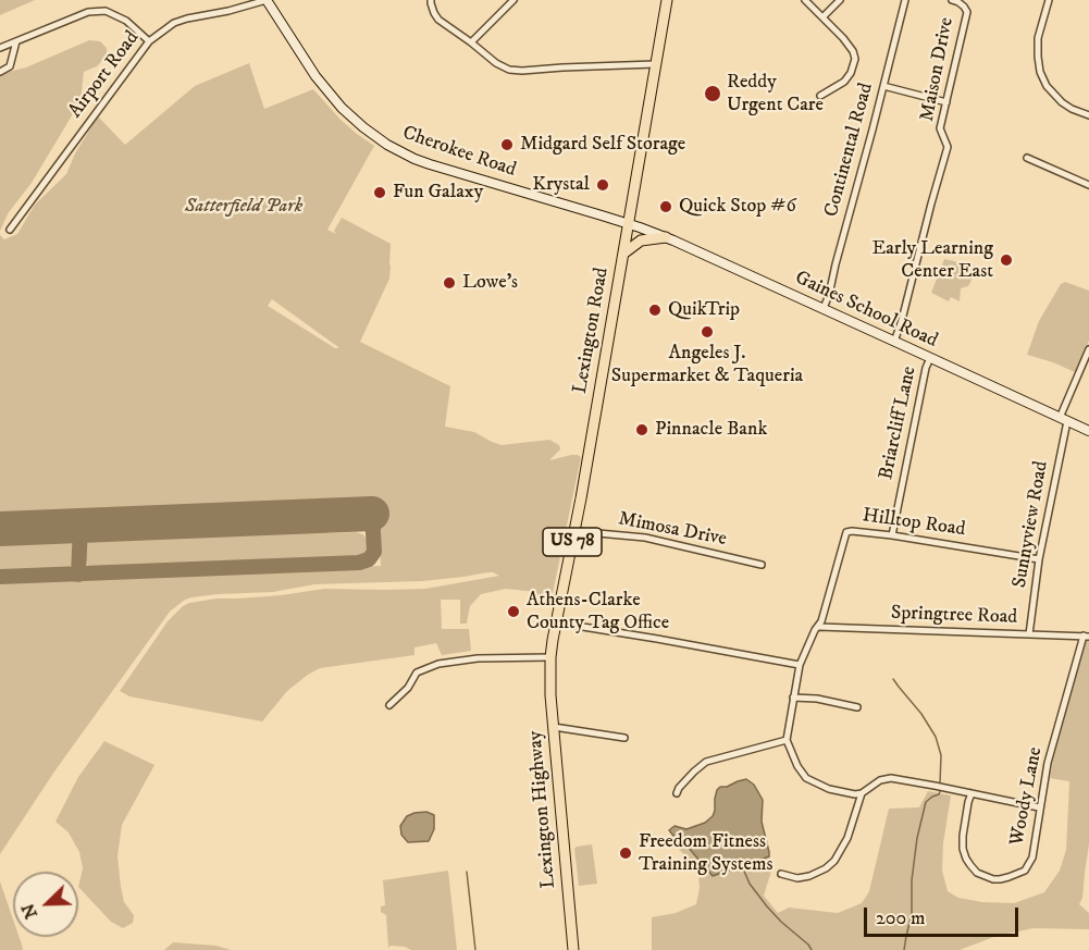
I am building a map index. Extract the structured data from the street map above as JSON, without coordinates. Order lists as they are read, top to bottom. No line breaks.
{"streets":{"highway":["Lexington Road","US 78","Lexington Highway"],"main road":["Cherokee Road","Gaines School Road"],"street":["Maison Drive","Airport Road","Continental Road","Briarcliff Lane","Hilltop Road","Sunnyview Road","Mimosa Drive","Springtree Road","Woody Lane"]},"crossings":[["Maison Drive","Gaines School Road"],["Airport Road","Cherokee Road"],["Continental Road","Gaines School Road"],["Cherokee Road","Gaines School Road"],["Cherokee Road","Lexington Road"],["Gaines School Road","Lexington Road"],["Gaines School Road","Briarcliff Lane"],["Gaines School Road","Sunnyview Road"],["Lexington Road","Mimosa Drive"],["Lexington Road","Lexington Highway"],["Briarcliff Lane","Hilltop Road"],["Hilltop Road","Sunnyview Road"],["Hilltop Road","Springtree Road"],["Sunnyview Road","Springtree Road"],["Springtree Road","Woody Lane"]],"parks":["Satterfield Park"],"places":["Reddy Urgent Care","Midgard Self Storage","Krystal","Fun Galaxy","Quick Stop #6","Early Learning Center East","Lowe's","QuikTrip","Angeles J. Supermarket & Taqueria","Pinnacle Bank","Athens-Clarke County Tag Office","Freedom Fitness Training Systems"],"scale_bar":"200 m","north":"bottom left"}
